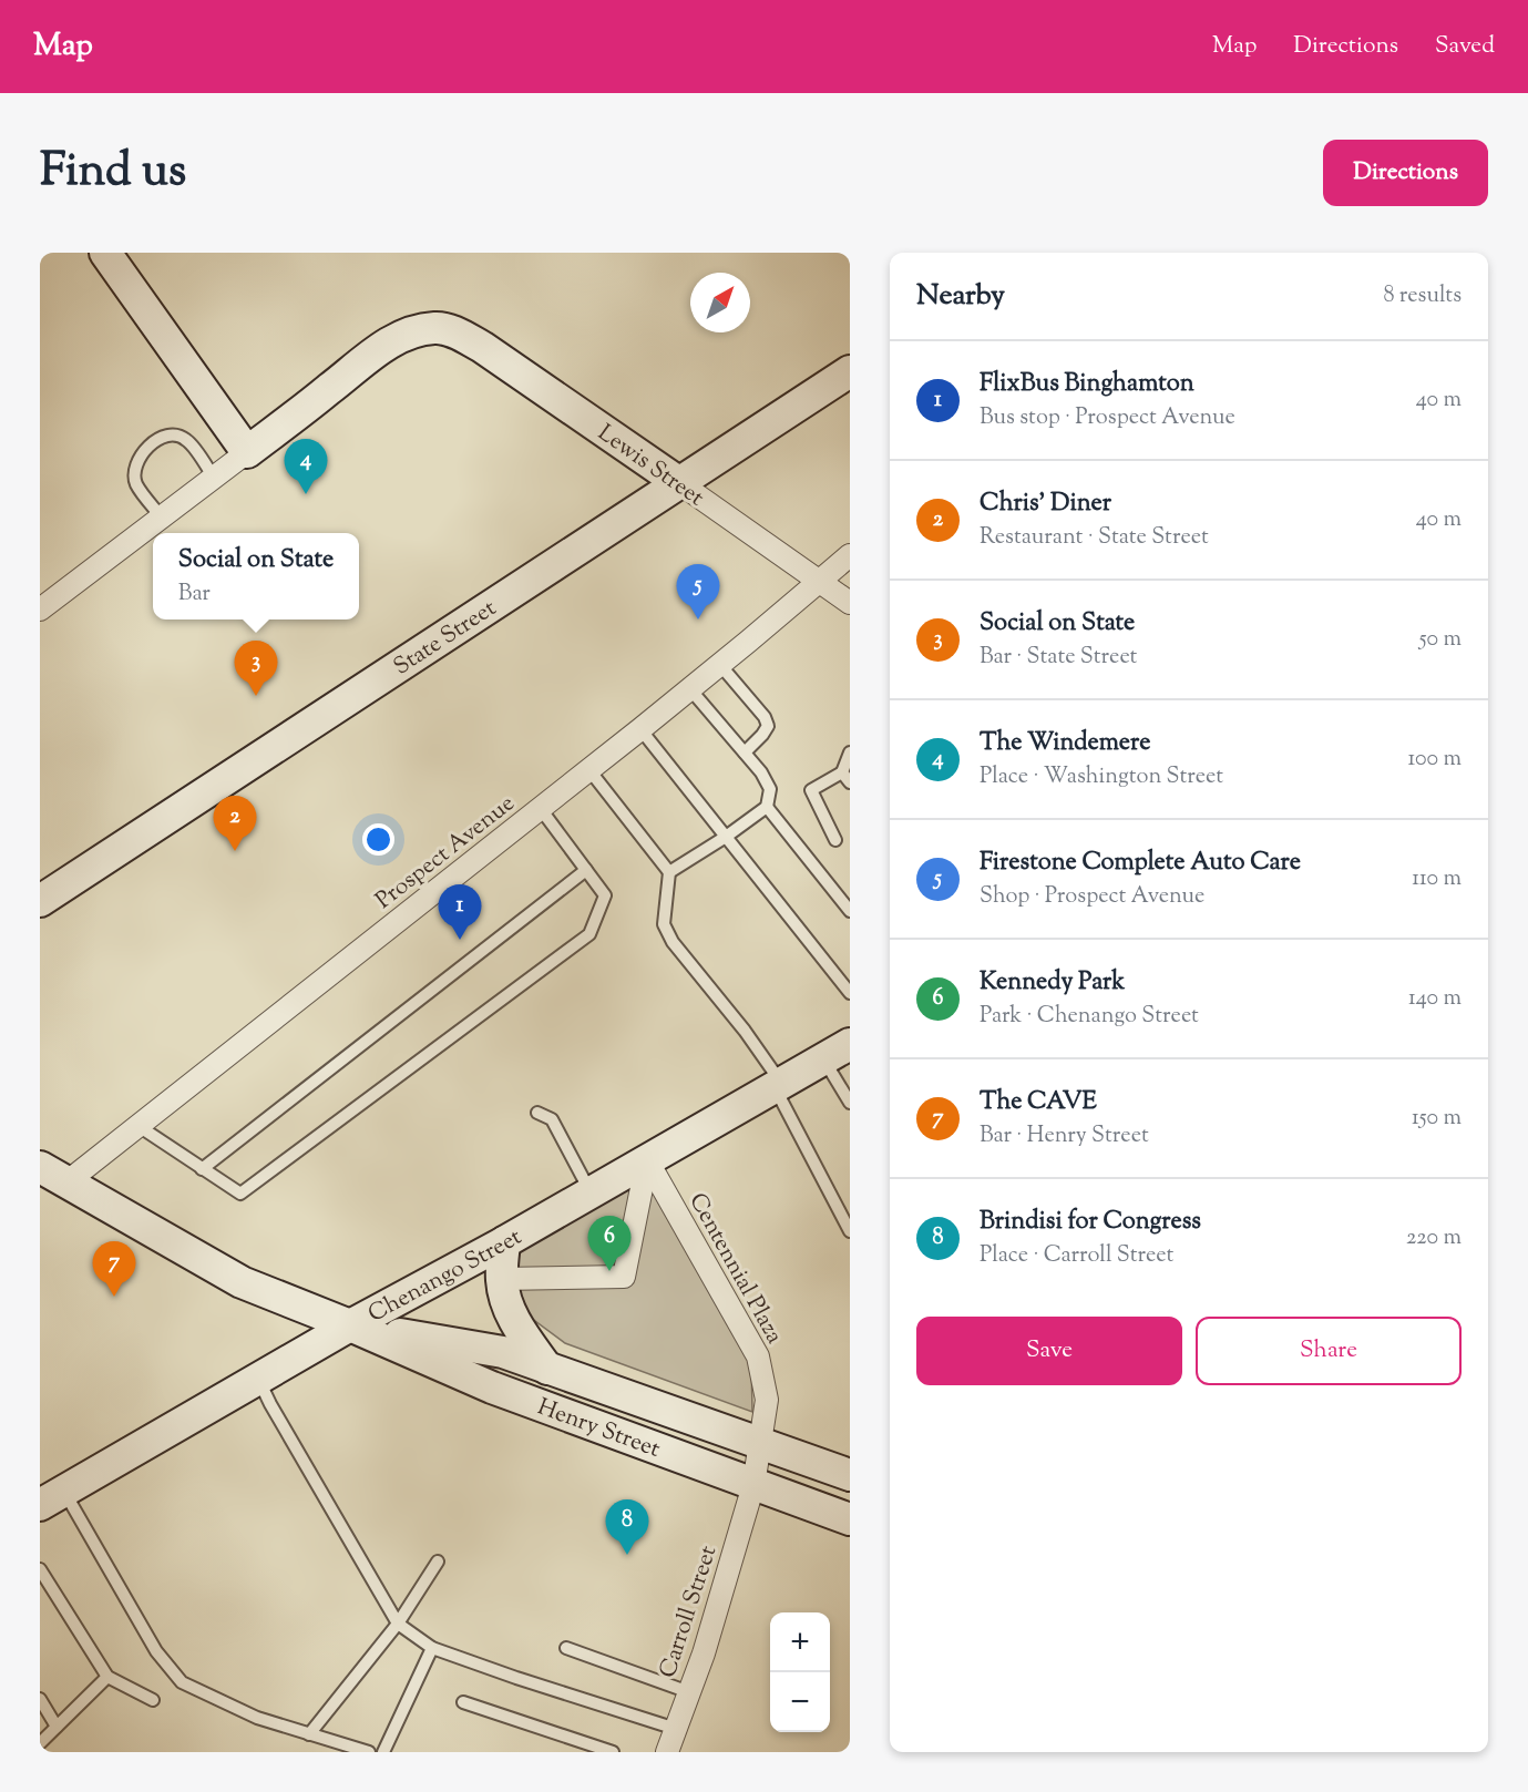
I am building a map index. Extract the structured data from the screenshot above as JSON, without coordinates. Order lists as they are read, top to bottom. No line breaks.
{"streets":{"street":["Lewis Street","State Street","Prospect Avenue","Centennial Plaza","Chenango Street","Henry Street","Carroll Street"]},"crossings":[["Lewis Street","State Street"],["Lewis Street","Prospect Avenue"],["Prospect Avenue","Henry Street"],["Centennial Plaza","Chenango Street"],["Centennial Plaza","Henry Street"],["Centennial Plaza","Carroll Street"],["Chenango Street","Henry Street"],["Henry Street","Carroll Street"]],"north":"top right","page":{"header":"Map","nav":["Map","Directions","Saved"],"title":"Find us","buttons":["Directions",["Save","Share"]],"heading":["Nearby","8 results"],"list":[{"mark":"1","name":"FlixBus Binghamton","note":"Bus stop · Prospect Avenue","value":"40 m"},{"mark":"2","name":"Chris' Diner","note":"Restaurant · State Street","value":"40 m"},{"mark":"3","name":"Social on State","note":"Bar · State Street","value":"50 m"},{"mark":"4","name":"The Windemere","note":"Place · Washington Street","value":"100 m"},{"mark":"5","name":"Firestone Complete Auto Care","note":"Shop · Prospect Avenue","value":"110 m"},{"mark":"6","name":"Kennedy Park","note":"Park · Chenango Street","value":"140 m"},{"mark":"7","name":"The CAVE","note":"Bar · Henry Street","value":"150 m"},{"mark":"8","name":"Brindisi for Congress","note":"Place · Carroll Street","value":"220 m"}],"pins":["4","5","3","2","1","6","7","8"],"popup":["Social on State","Bar"],"map_buttons":["+","−"]}}
